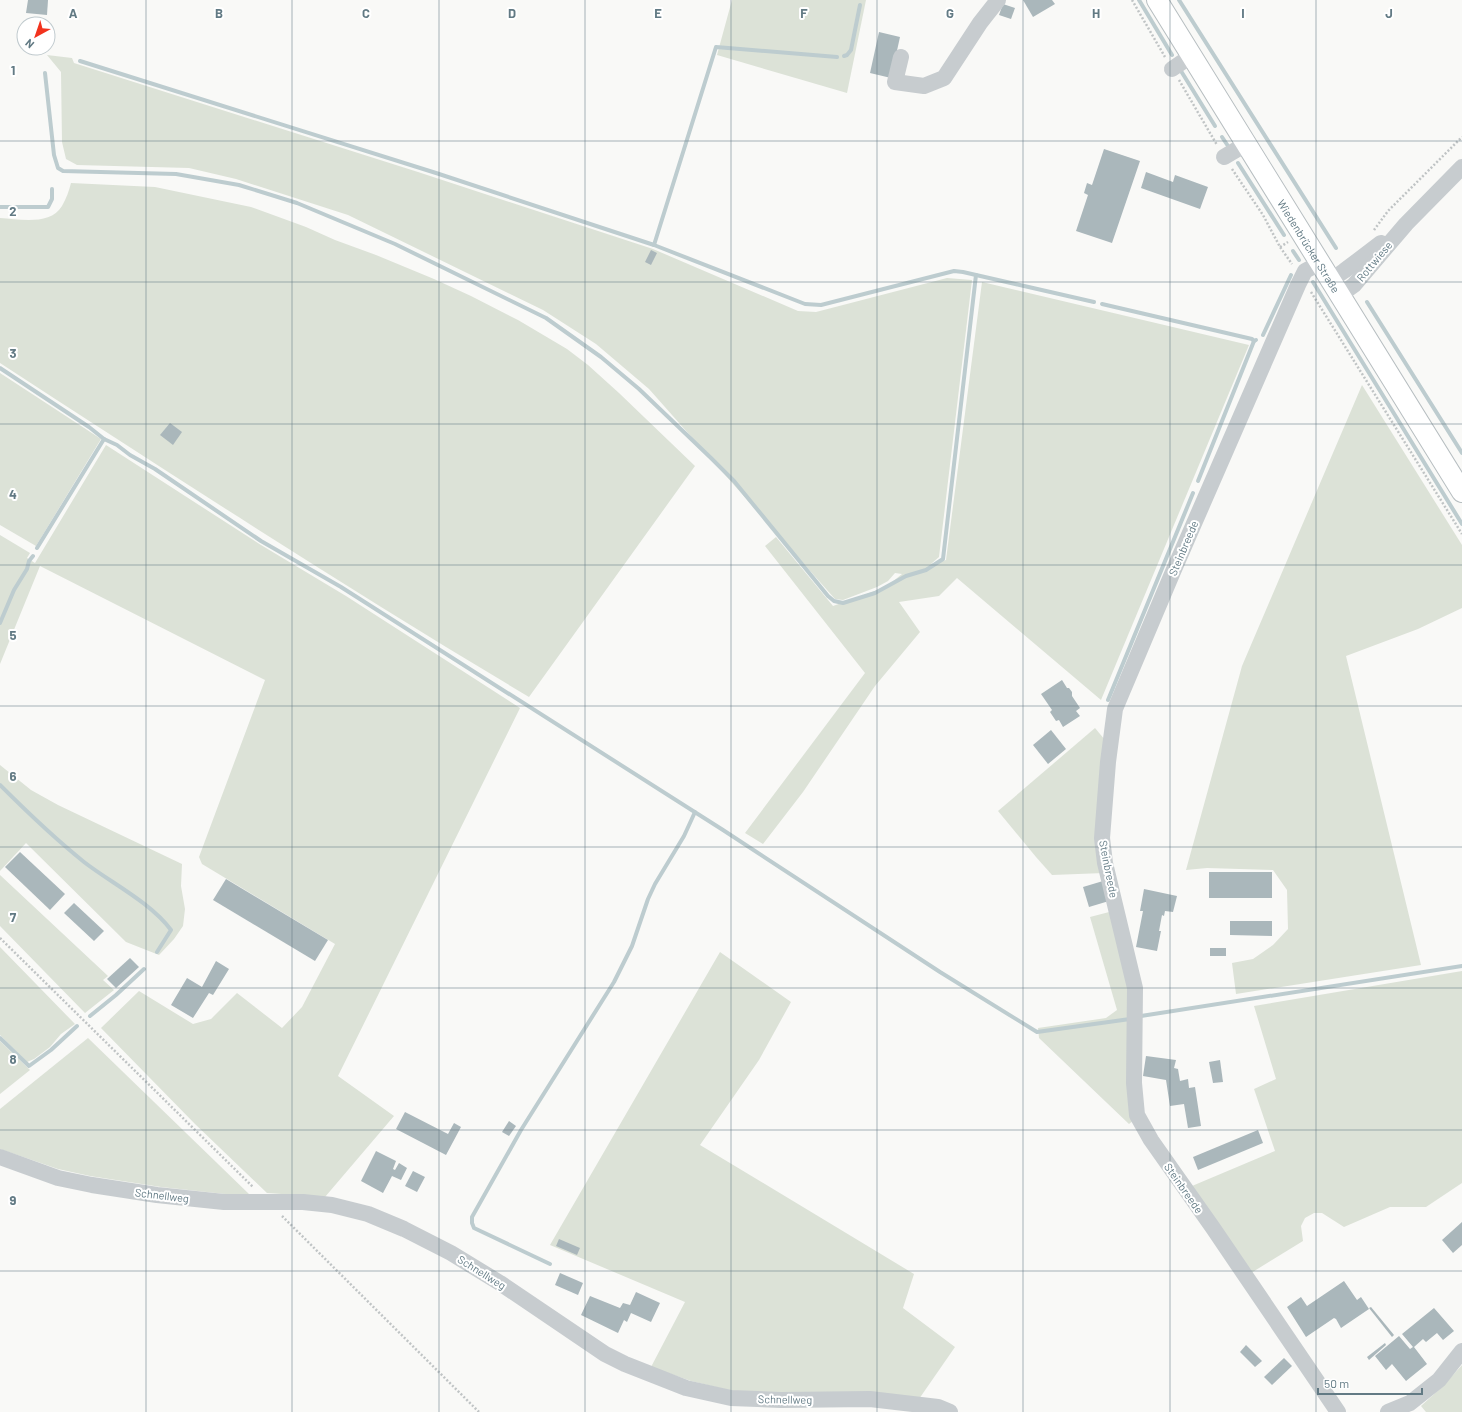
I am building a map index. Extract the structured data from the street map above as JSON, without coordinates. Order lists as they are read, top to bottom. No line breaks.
{"streets":{"main road":["Wiedenbrücker Straße"],"street":["Rottwiese","Steinbreede","Schnellweg"]},"crossings":[["Wiedenbrücker Straße","Rottwiese"],["Wiedenbrücker Straße","Steinbreede"]],"scale_bar":"50 m","north":"bottom left","grid":{"columns":["A","B","C","D","E","F","G","H","I","J"],"rows":["1","2","3","4","5","6","7","8","9"]}}
